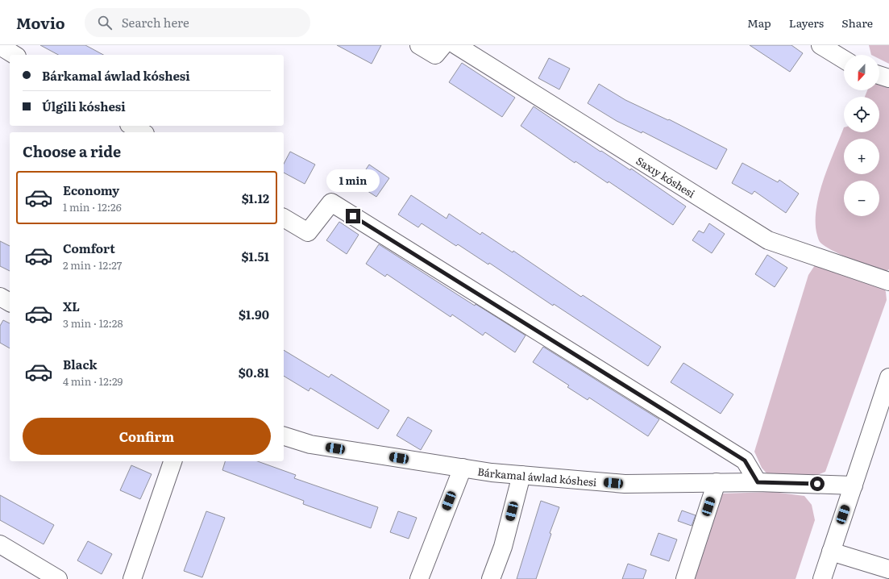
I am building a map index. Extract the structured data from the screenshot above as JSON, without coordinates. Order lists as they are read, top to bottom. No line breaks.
{"streets":{"street":["Saxıy kóshesi","Bárkamal áwlad kóshesi"]},"north":"bottom","page":{"header":"Movio","search":"Search here","nav":["Map","Layers","Share"],"map_buttons":["+","−"],"banner":["Bárkamal áwlad kóshesi","Úlgili kóshesi"],"heading":"Choose a ride","bubble":"1 min","list":[{"name":"Economy","note":"1 min · 12:26","value":"$1.12"},{"name":"Comfort","note":"2 min · 12:27","value":"$1.51"},{"name":"XL","note":"3 min · 12:28","value":"$1.90"},{"name":"Black","note":"4 min · 12:29","value":"$0.81"}],"buttons":"Confirm"}}
